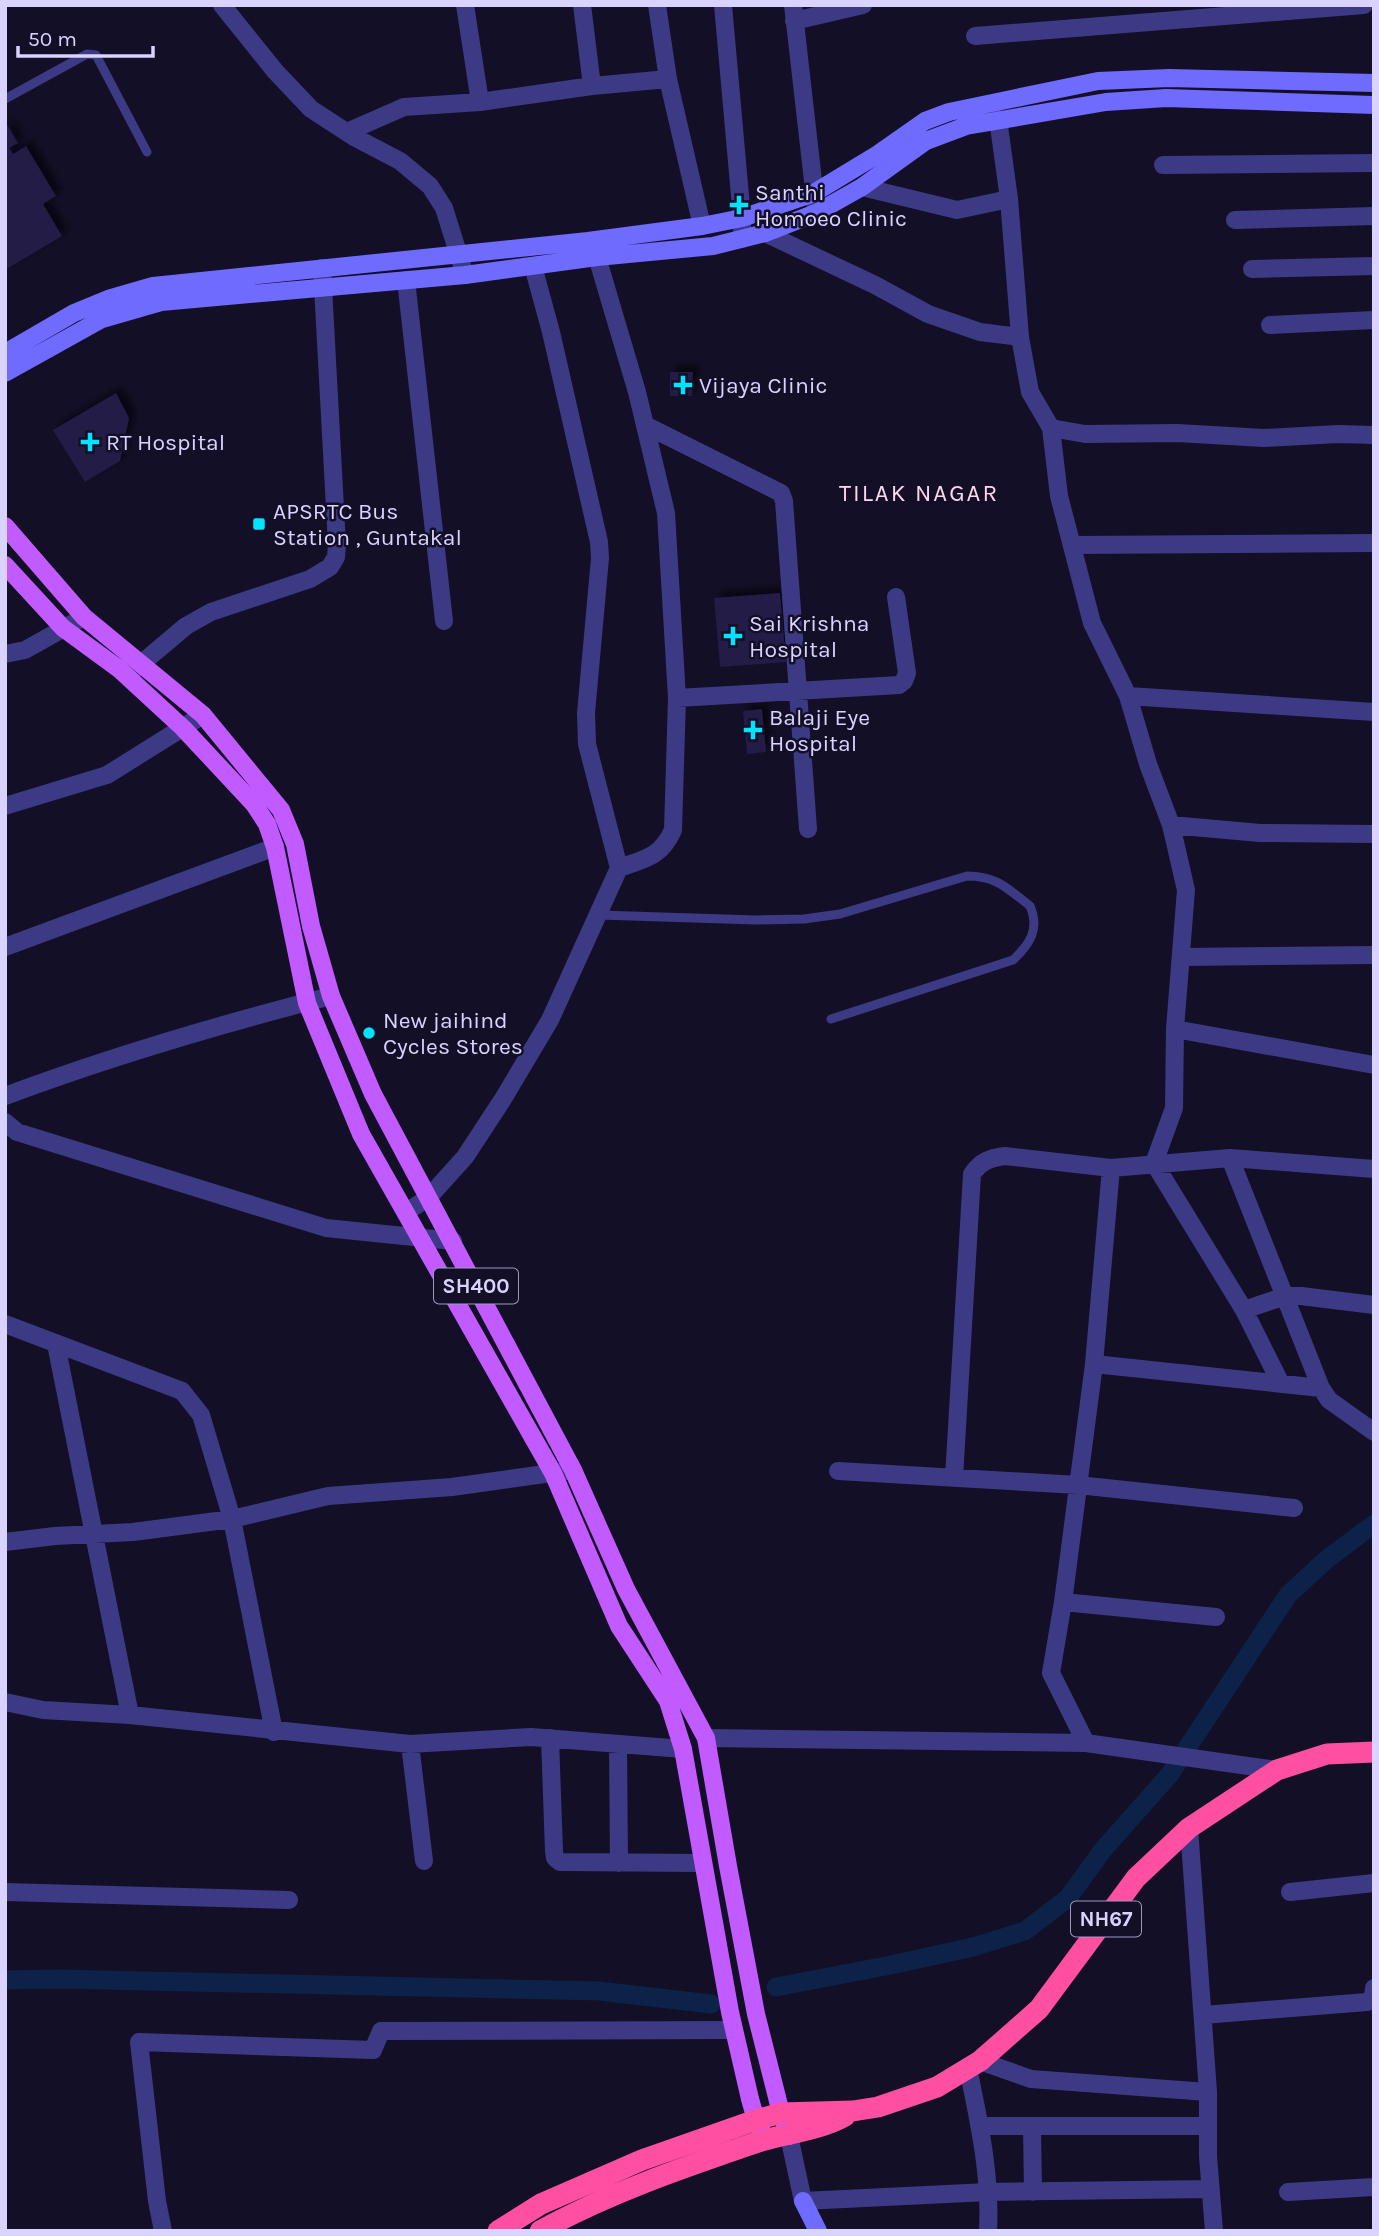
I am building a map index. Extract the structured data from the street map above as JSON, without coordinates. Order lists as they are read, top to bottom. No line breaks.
{"streets":{"highway":["NH67"],"main road":["SH400"]},"crossings":[["SH400","NH67"]],"districts":["TILAK NAGAR"],"places":{"health":["Santhi Homoeo Clinic","Vijaya Clinic","RT Hospital","Sai Krishna Hospital","Balaji Eye Hospital"],"transit":["APSRTC Bus Station , Guntakal"],"other":["New jaihind Cycles Stores"]},"scale_bar":"50 m"}
